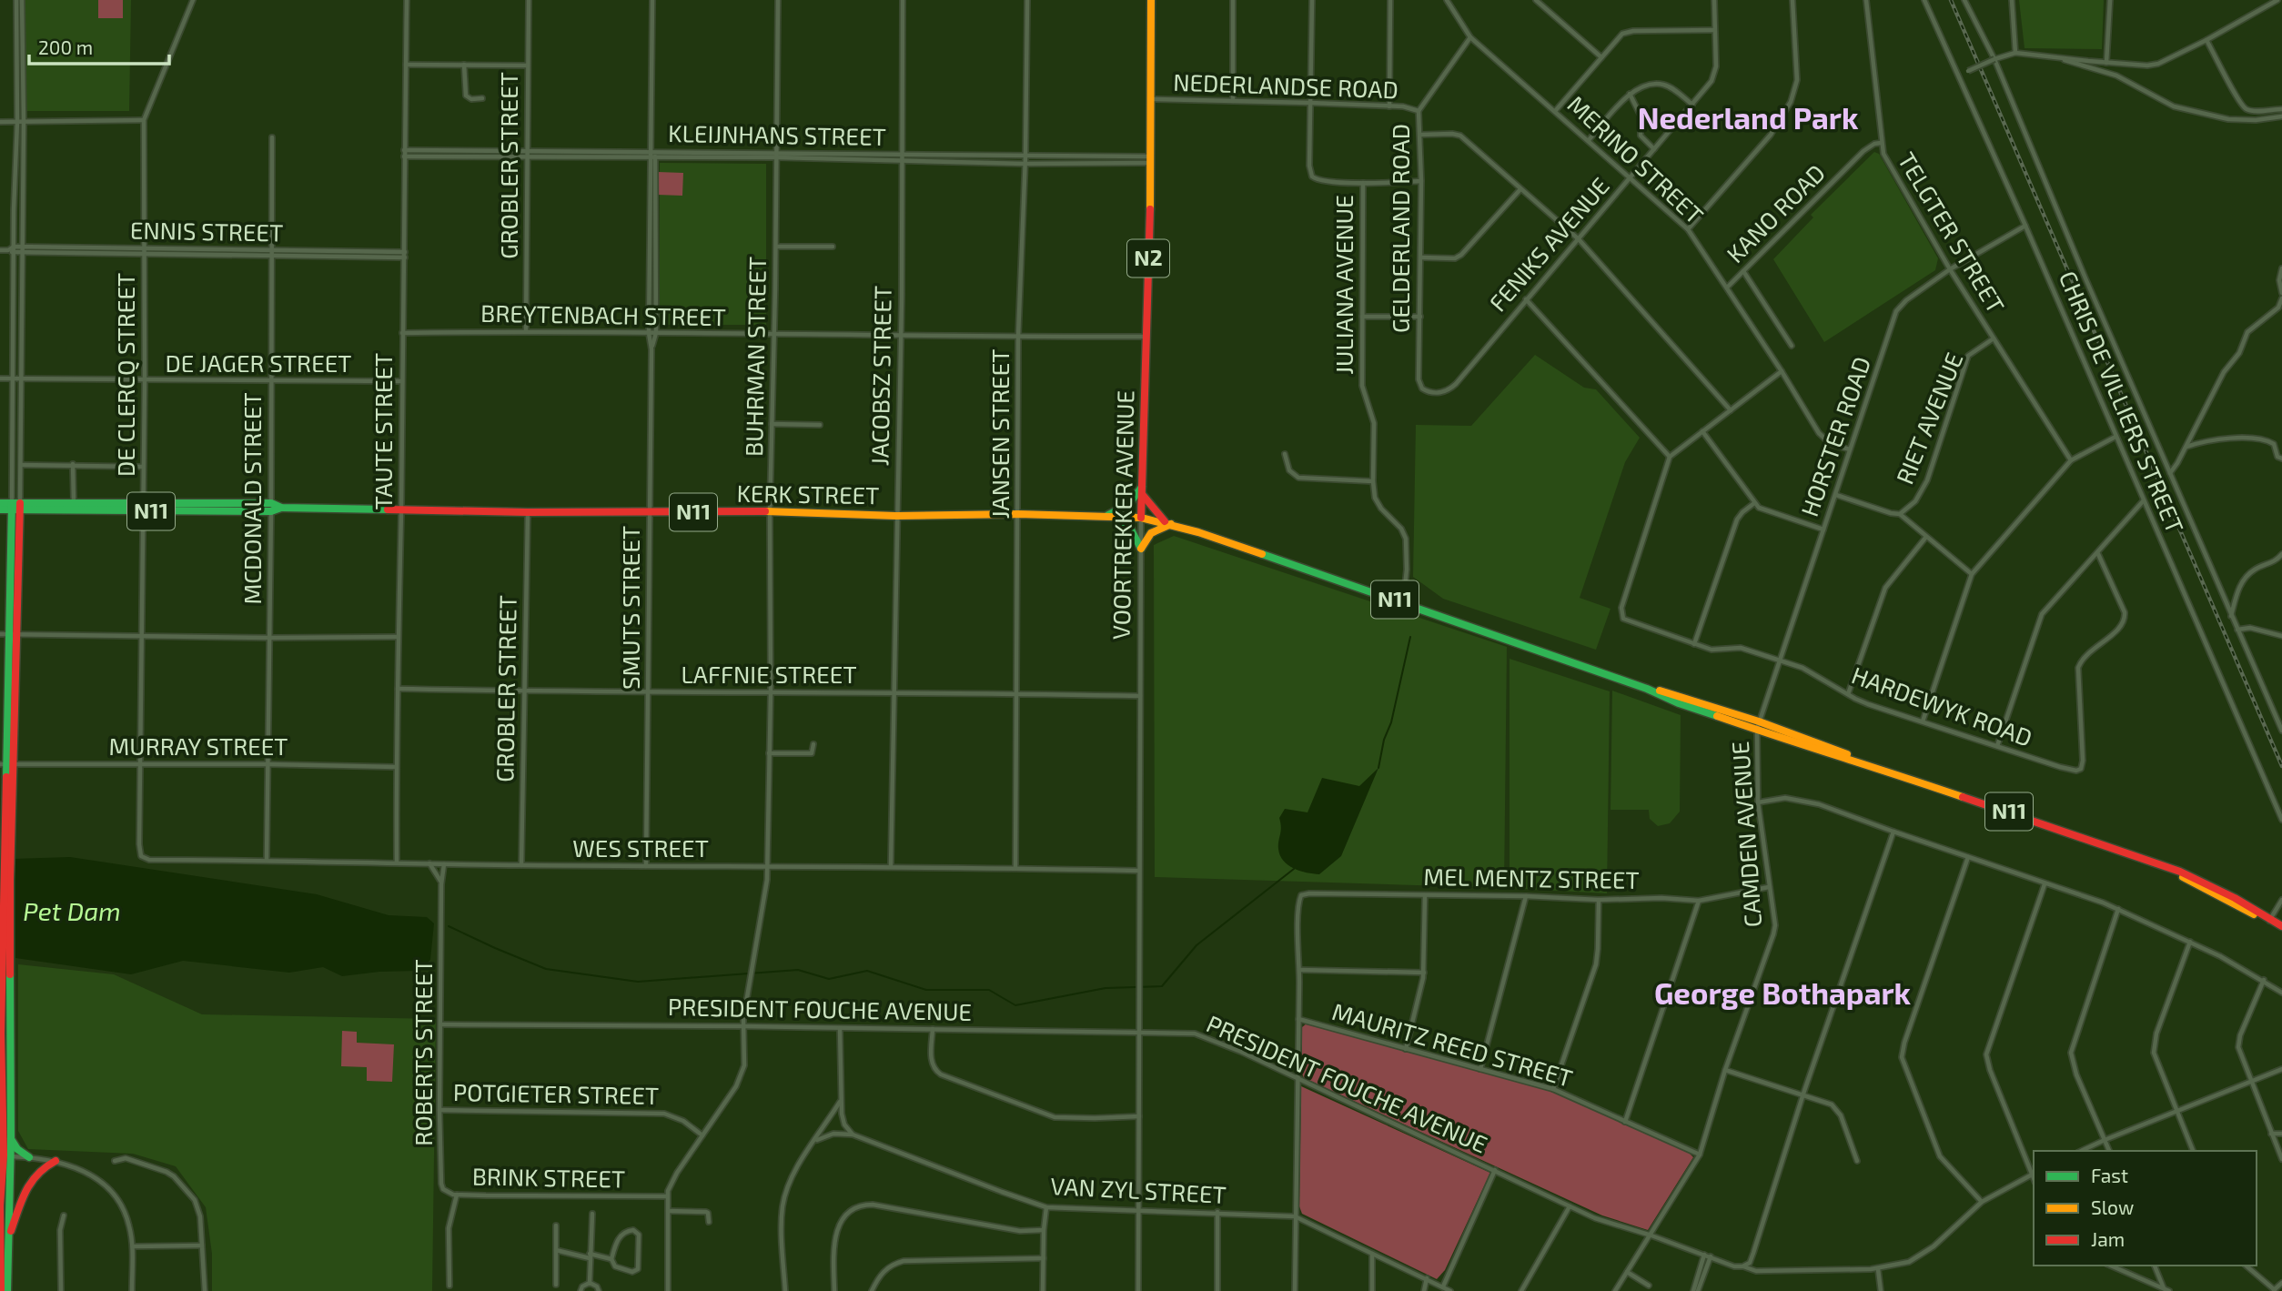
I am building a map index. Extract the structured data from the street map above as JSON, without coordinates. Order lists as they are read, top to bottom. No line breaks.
{"streets":{"highway":["N2","KERK STREET","N11","VOORTREKKER AVENUE"],"street":["NEDERLANDSE ROAD","KLEIJNHANS STREET","MERINO STREET","GROBLER STREET","KANO ROAD","GELDERLAND ROAD","ENNIS STREET","TELGTER STREET","FENIKS AVENUE","JULIANA AVENUE","BREYTENBACH STREET","BUHRMAN STREET","DE JAGER STREET","DE CLERCQ STREET","JACOBSZ STREET","CHRIS DE VILLIERS STREET","RIET AVENUE","TAUTE STREET","JANSEN STREET","HORSTER ROAD","MCDONALD STREET","SMUTS STREET","LAFFNIE STREET","HARDEWYK ROAD","MURRAY STREET","CAMDEN AVENUE","WES STREET","MEL MENTZ STREET","PRESIDENT FOUCHE AVENUE","MAURITZ REED STREET","ROBERTS STREET","POTGIETER STREET","BRINK STREET","VAN ZYL STREET"]},"crossings":[["NEDERLANDSE ROAD","GELDERLAND ROAD"],["NEDERLANDSE ROAD","VOORTREKKER AVENUE"],["KLEIJNHANS STREET","GROBLER STREET"],["KLEIJNHANS STREET","BUHRMAN STREET"],["KLEIJNHANS STREET","JACOBSZ STREET"],["KLEIJNHANS STREET","TAUTE STREET"],["KLEIJNHANS STREET","JANSEN STREET"],["KLEIJNHANS STREET","VOORTREKKER AVENUE"],["KLEIJNHANS STREET","SMUTS STREET"],["MERINO STREET","KANO ROAD"],["MERINO STREET","GELDERLAND ROAD"],["MERINO STREET","FENIKS AVENUE"],["MERINO STREET","HORSTER ROAD"],["GROBLER STREET","BREYTENBACH STREET"],["GROBLER STREET","KERK STREET"],["GROBLER STREET","LAFFNIE STREET"],["GROBLER STREET","WES STREET"],["KANO ROAD","TELGTER STREET"],["GELDERLAND ROAD","FENIKS AVENUE"],["ENNIS STREET","DE CLERCQ STREET"],["ENNIS STREET","TAUTE STREET"],["ENNIS STREET","MCDONALD STREET"],["TELGTER STREET","RIET AVENUE"],["TELGTER STREET","HORSTER ROAD"],["JULIANA AVENUE","N11"],["BREYTENBACH STREET","BUHRMAN STREET"],["BREYTENBACH STREET","JACOBSZ STREET"],["BREYTENBACH STREET","TAUTE STREET"],["BREYTENBACH STREET","JANSEN STREET"],["BREYTENBACH STREET","VOORTREKKER AVENUE"],["BREYTENBACH STREET","SMUTS STREET"],["BUHRMAN STREET","KERK STREET"],["BUHRMAN STREET","LAFFNIE STREET"],["BUHRMAN STREET","WES STREET"],["BUHRMAN STREET","PRESIDENT FOUCHE AVENUE"],["BUHRMAN STREET","POTGIETER STREET"],["BUHRMAN STREET","BRINK STREET"],["DE JAGER STREET","DE CLERCQ STREET"],["DE JAGER STREET","TAUTE STREET"],["DE JAGER STREET","MCDONALD STREET"],["DE CLERCQ STREET","KERK STREET"],["DE CLERCQ STREET","MURRAY STREET"],["DE CLERCQ STREET","WES STREET"],["JACOBSZ STREET","KERK STREET"],["JACOBSZ STREET","LAFFNIE STREET"],["JACOBSZ STREET","WES STREET"],["CHRIS DE VILLIERS STREET","HORSTER ROAD"],["TAUTE STREET","KERK STREET"],["TAUTE STREET","LAFFNIE STREET"],["TAUTE STREET","MURRAY STREET"],["TAUTE STREET","WES STREET"],["JANSEN STREET","KERK STREET"],["JANSEN STREET","LAFFNIE STREET"],["JANSEN STREET","WES STREET"],["HORSTER ROAD","N11"],["HORSTER ROAD","HARDEWYK ROAD"],["HORSTER ROAD","CAMDEN AVENUE"],["KERK STREET","MCDONALD STREET"],["KERK STREET","N11"],["KERK STREET","VOORTREKKER AVENUE"],["KERK STREET","SMUTS STREET"],["MCDONALD STREET","MURRAY STREET"],["MCDONALD STREET","WES STREET"],["N11","VOORTREKKER AVENUE"],["N11","CAMDEN AVENUE"],["VOORTREKKER AVENUE","LAFFNIE STREET"],["VOORTREKKER AVENUE","WES STREET"],["VOORTREKKER AVENUE","PRESIDENT FOUCHE AVENUE"],["VOORTREKKER AVENUE","VAN ZYL STREET"],["SMUTS STREET","LAFFNIE STREET"],["SMUTS STREET","WES STREET"],["CAMDEN AVENUE","MEL MENTZ STREET"],["CAMDEN AVENUE","PRESIDENT FOUCHE AVENUE"],["CAMDEN AVENUE","MAURITZ REED STREET"],["WES STREET","ROBERTS STREET"],["PRESIDENT FOUCHE AVENUE","ROBERTS STREET"],["ROBERTS STREET","POTGIETER STREET"],["ROBERTS STREET","BRINK STREET"]],"districts":["Nederland Park","George Bothapark"],"water":["Pet Dam"],"legend":["Fast","Slow","Jam"],"scale_bar":"200 m"}
